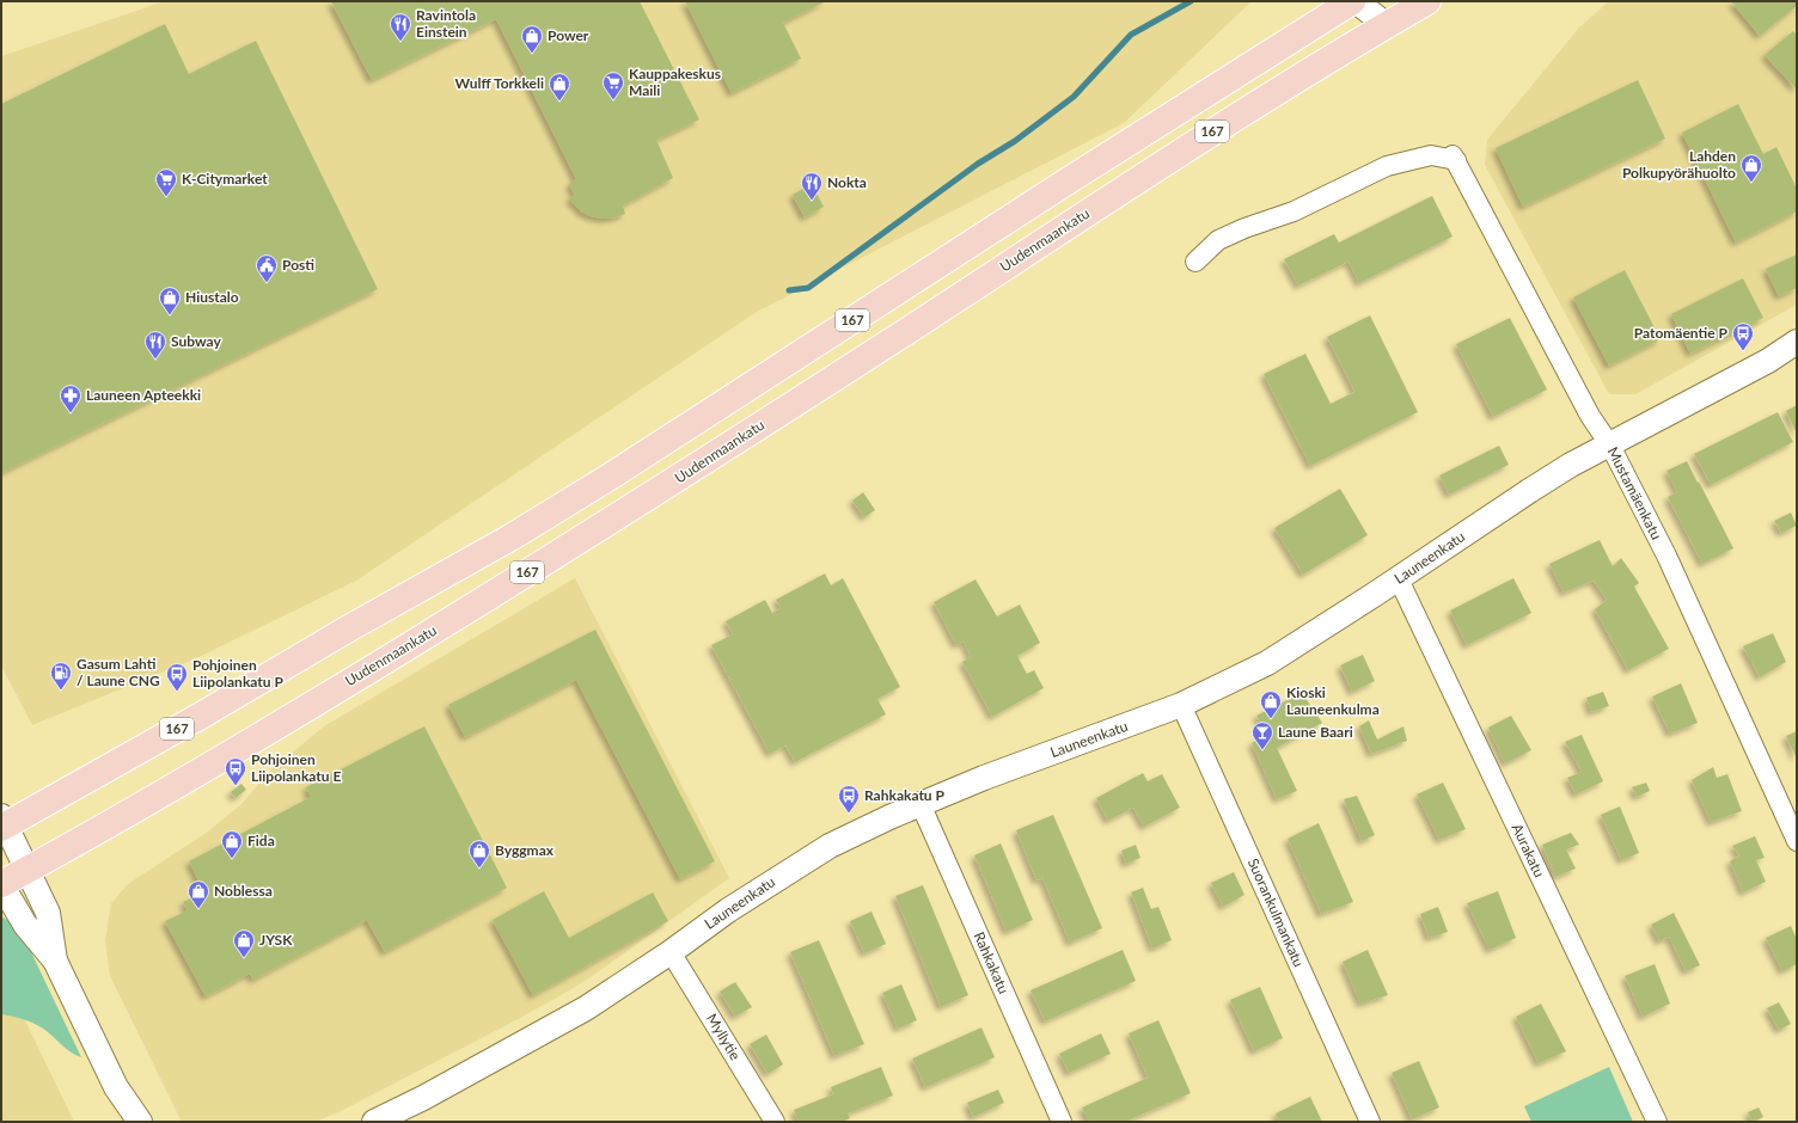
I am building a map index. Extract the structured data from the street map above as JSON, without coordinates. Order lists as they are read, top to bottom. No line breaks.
{"streets":{"main road":["167","Uudenmaankatu"],"street":["Mustamäenkatu","Launeenkatu","Aurakatu","Suorankulmankatu","Rahkakatu","Myllytie"]},"crossings":[["Mustamäenkatu","Launeenkatu"],["Launeenkatu","Aurakatu"],["Launeenkatu","Suorankulmankatu"],["Launeenkatu","Rahkakatu"],["Launeenkatu","Myllytie"]],"places":{"restaurant":["Ravintola Einstein","Nokta","Subway"],"shop":["Power","Wulff Torkkeli","Lahden Polkupyörähuolto","Hiustalo","Kioski Launeenkulma","Fida","Byggmax","Noblessa","JYSK"],"supermarket":["Kauppakeskus Maili","K-Citymarket"],"public building":["Posti"],"bus stop":["Patomäentie P","Pohjoinen Liipolankatu P","Pohjoinen Liipolankatu E","Rahkakatu P"],"pharmacy":["Launeen Apteekki"],"fuel station":["Gasum Lahti / Laune CNG"],"bar":["Laune Baari"]}}
